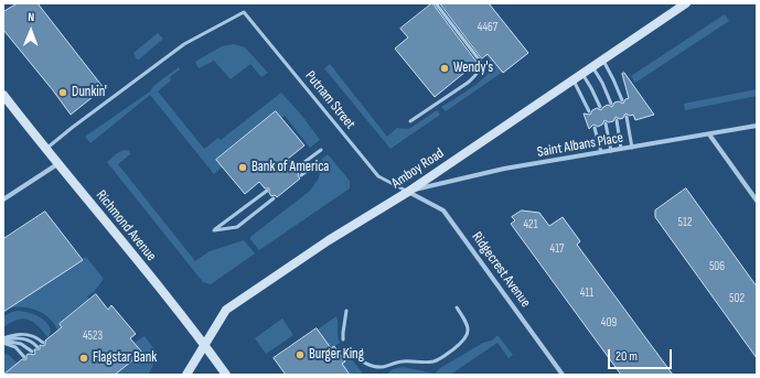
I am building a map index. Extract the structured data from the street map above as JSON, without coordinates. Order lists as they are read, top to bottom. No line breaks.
{"streets":{"main road":["Amboy Road","Richmond Avenue"],"street":["Saint Albans Place","Ridgecrest Avenue"],"lane":["Putnam Street"]},"crossings":[["Putnam Street","Saint Albans Place"],["Putnam Street","Amboy Road"],["Putnam Street","Richmond Avenue"],["Putnam Street","Ridgecrest Avenue"],["Saint Albans Place","Amboy Road"],["Saint Albans Place","Ridgecrest Avenue"],["Amboy Road","Richmond Avenue"],["Amboy Road","Ridgecrest Avenue"]],"places":["Wendy's","Dunkin'","Bank of America","Burger King","Flagstar Bank"],"house_numbers":["4467","512","421","417","506","411","502","409","4523"],"scale_bar":"20 m","north":"top"}
